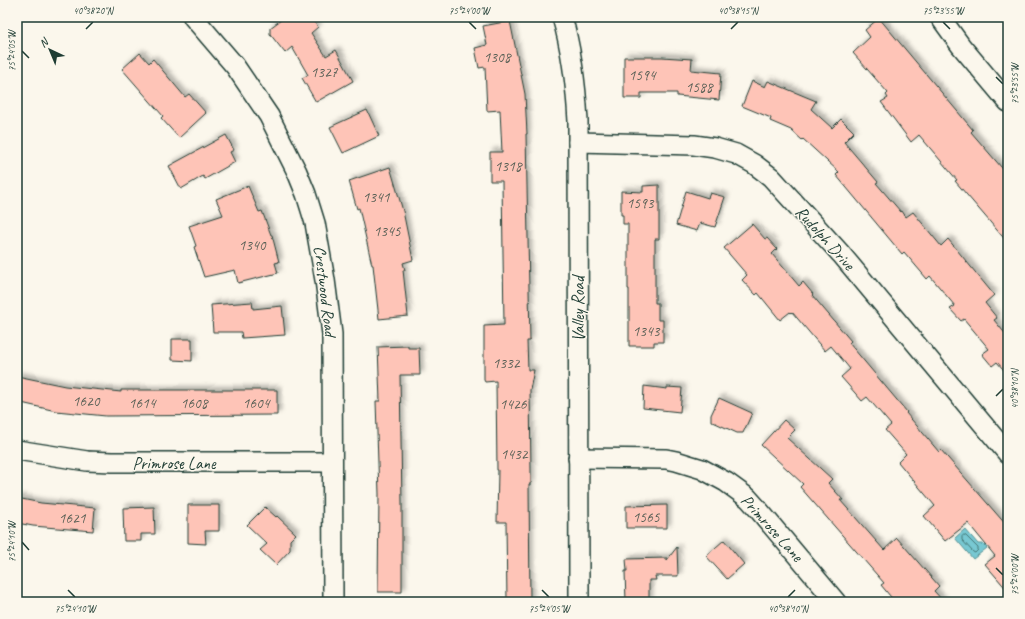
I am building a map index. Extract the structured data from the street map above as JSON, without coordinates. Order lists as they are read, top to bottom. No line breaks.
{"streets":{"street":["Rudolph Drive","Crestwood Road","Valley Road","Primrose Lane"]},"crossings":[["Rudolph Drive","Valley Road"],["Crestwood Road","Primrose Lane"],["Valley Road","Primrose Lane"]],"house_numbers":["1308","1327","1594","1588","1318","1341","1593","1345","1340","1343","1332","1620","1614","1608","1604","1426","1432","1565","1621"],"north":"top left","coordinates":["40°38'20\"N","75°24'00\"W","40°38'15\"N","75°23'55\"W","75°24'05\"W","40°38'10\"N","75°24'10\"W"]}
